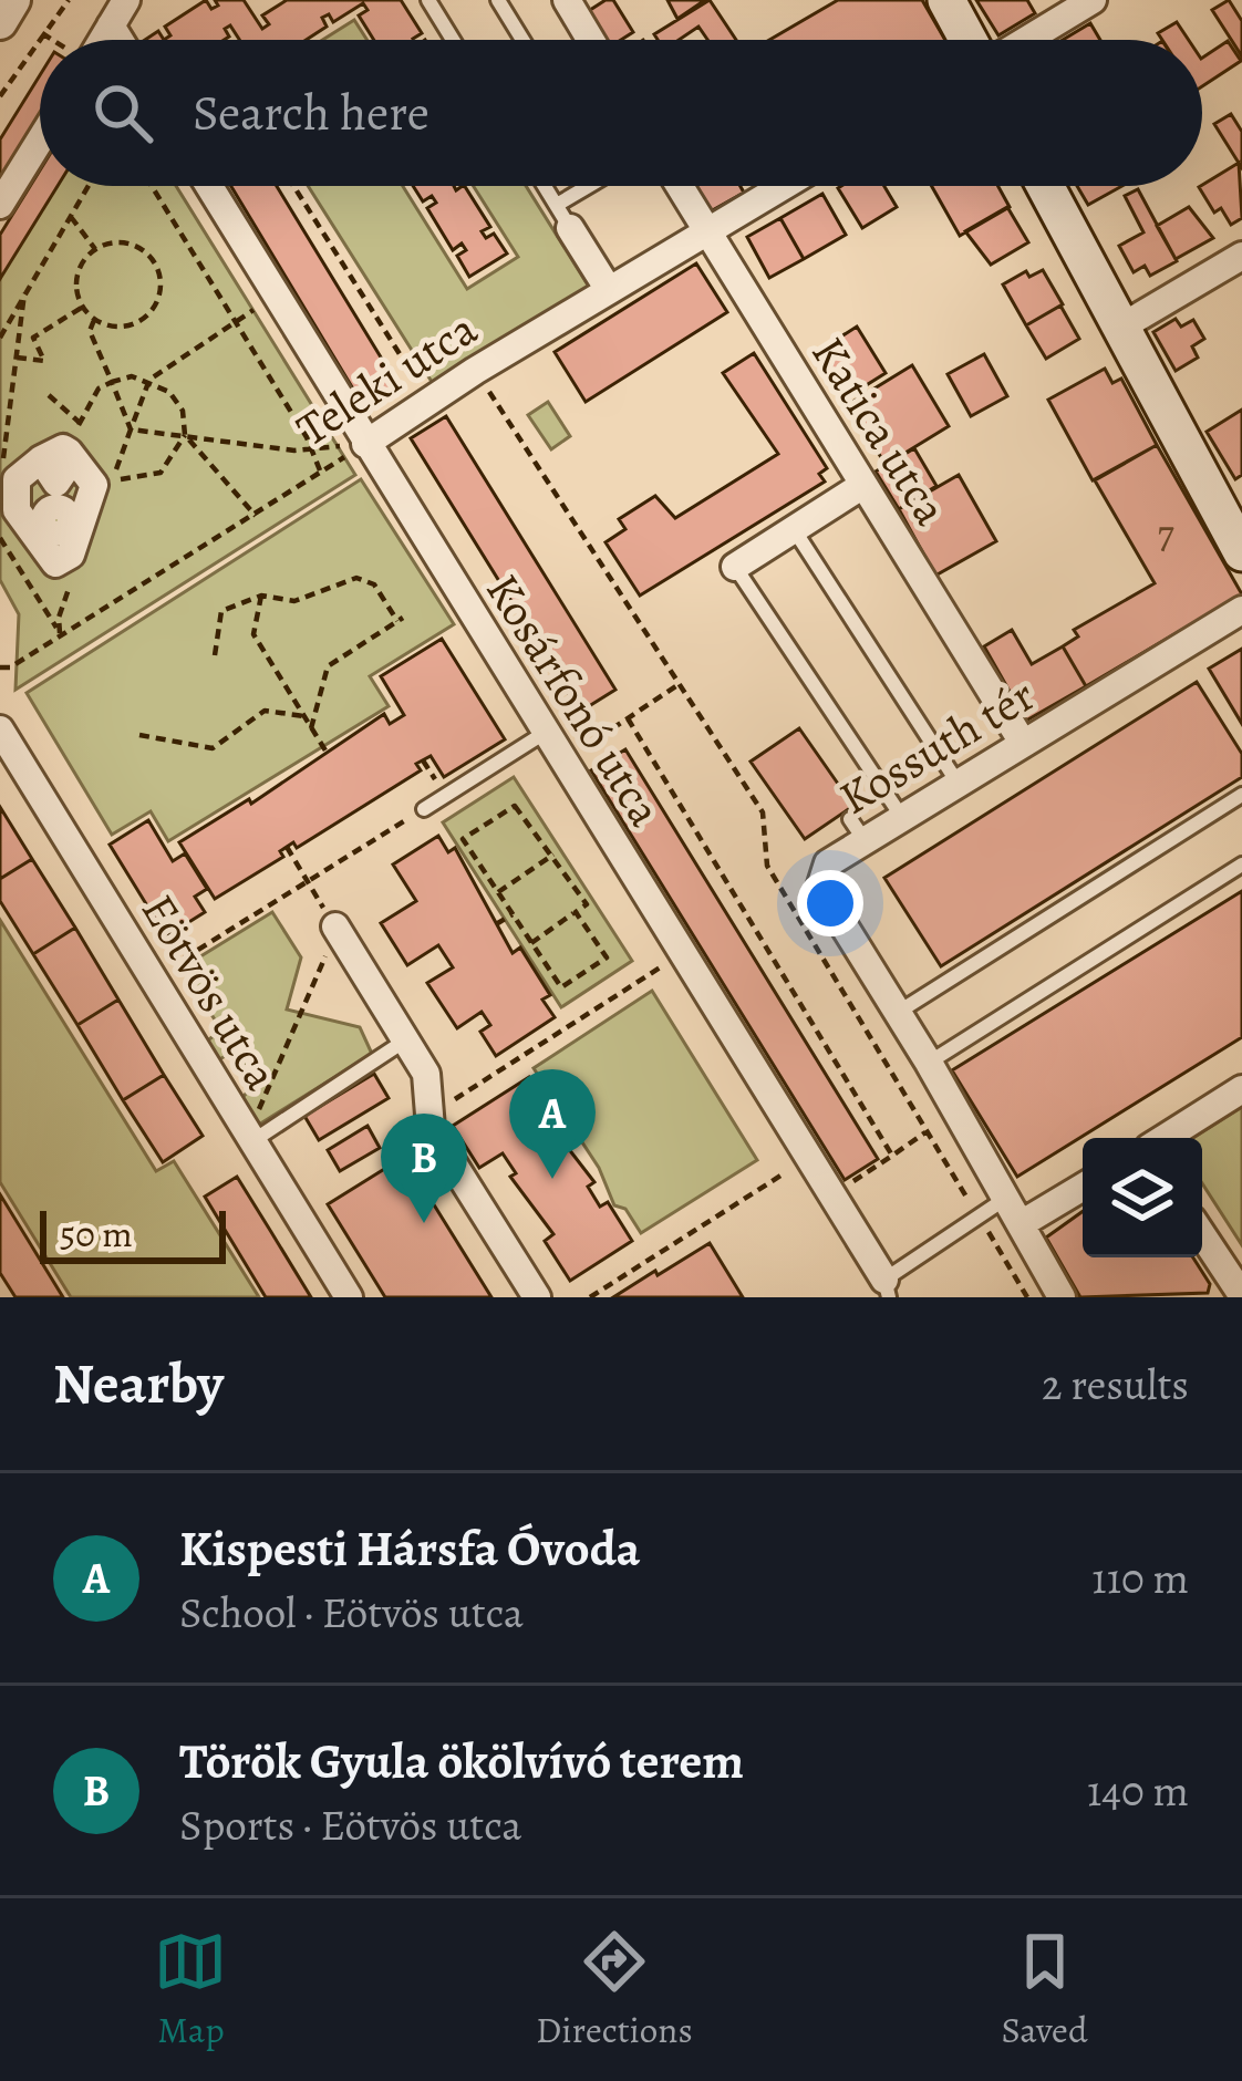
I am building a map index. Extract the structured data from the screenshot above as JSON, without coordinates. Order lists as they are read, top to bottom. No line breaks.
{"streets":{"street":["Teleki utca","Katica utca","Kosárfonó utca","Kossuth tér","Eötvös utca"]},"crossings":[["Teleki utca","Katica utca"],["Teleki utca","Kosárfonó utca"],["Katica utca","Kossuth tér"]],"house_numbers":["7"],"scale_bar":"50 m","page":{"search":"Search here","pins":["A","B"],"scale":"50 m","heading":["Nearby","2 results"],"list":[{"mark":"A","name":"Kispesti Hársfa Óvoda","note":"School · Eötvös utca","value":"110 m"},{"mark":"B","name":"Török Gyula ökölvívó terem","note":"Sports · Eötvös utca","value":"140 m"}],"nav":["Map","Directions","Saved"]}}
